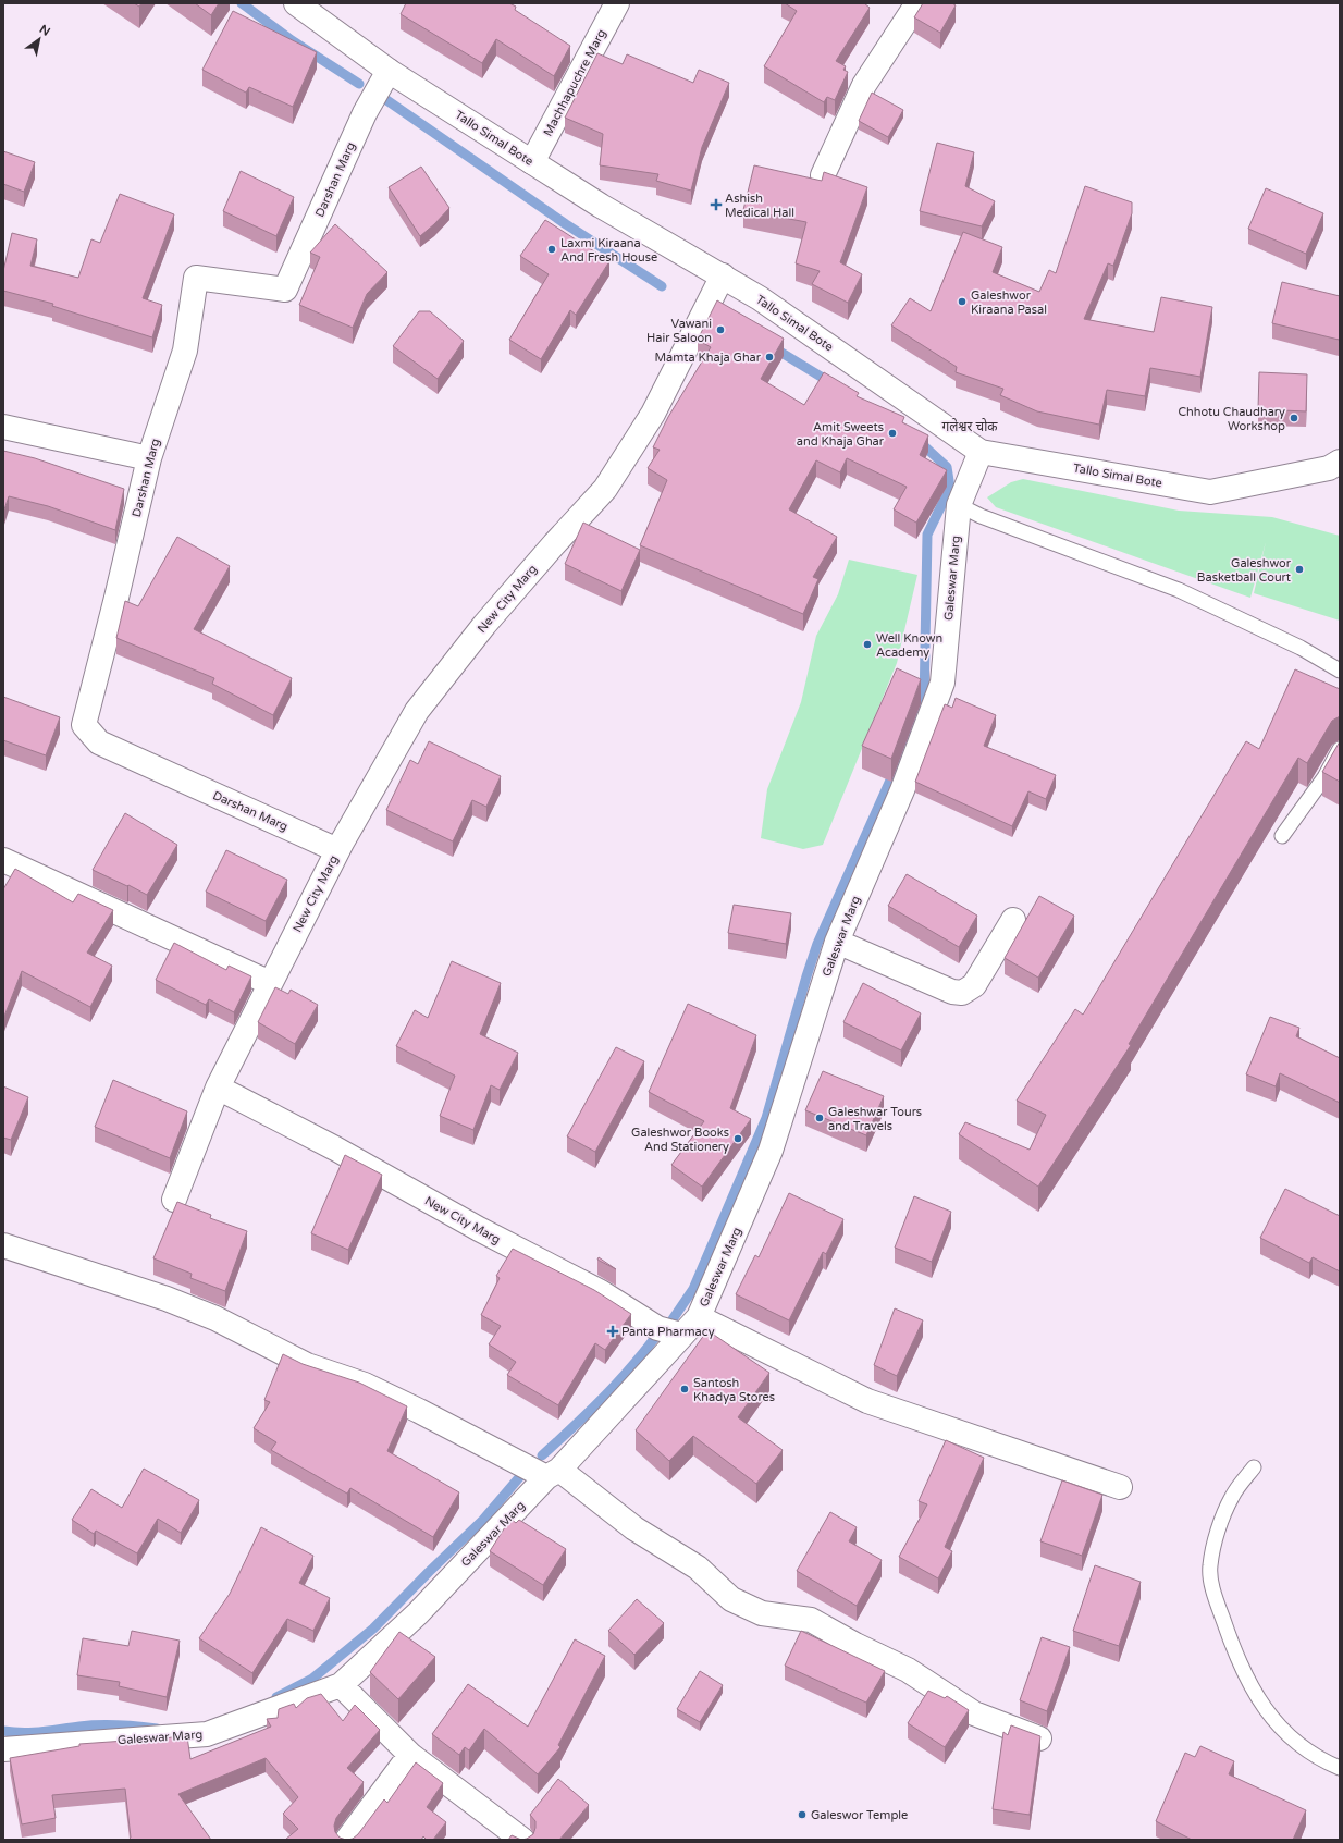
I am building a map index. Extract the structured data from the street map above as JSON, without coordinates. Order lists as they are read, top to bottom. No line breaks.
{"streets":{"street":["Machhapuchre Marg","Tallo Simal Bote","Darshan Marg","Galeswar Marg","New City Marg"]},"crossings":[["Machhapuchre Marg","Tallo Simal Bote"],["Tallo Simal Bote","Darshan Marg"],["Tallo Simal Bote","Galeswar Marg"],["Tallo Simal Bote","New City Marg"],["Darshan Marg","New City Marg"],["Galeswar Marg","New City Marg"]],"districts":["गलेश्वर चोक"],"places":{"health":["Ashish Medical Hall","Panta Pharmacy"],"other":["Laxmi Kiraana And Fresh House","Galeshwor Kiraana Pasal","Vawani Hair Saloon","Mamta Khaja Ghar","Chhotu Chaudhary Workshop","Amit Sweets and Khaja Ghar","Galeshwor Basketball Court","Well Known Academy","Galeshwar Tours and Travels","Galeshwor Books And Stationery","Santosh Khadya Stores","Galeswor Temple"]},"north":"top right"}
